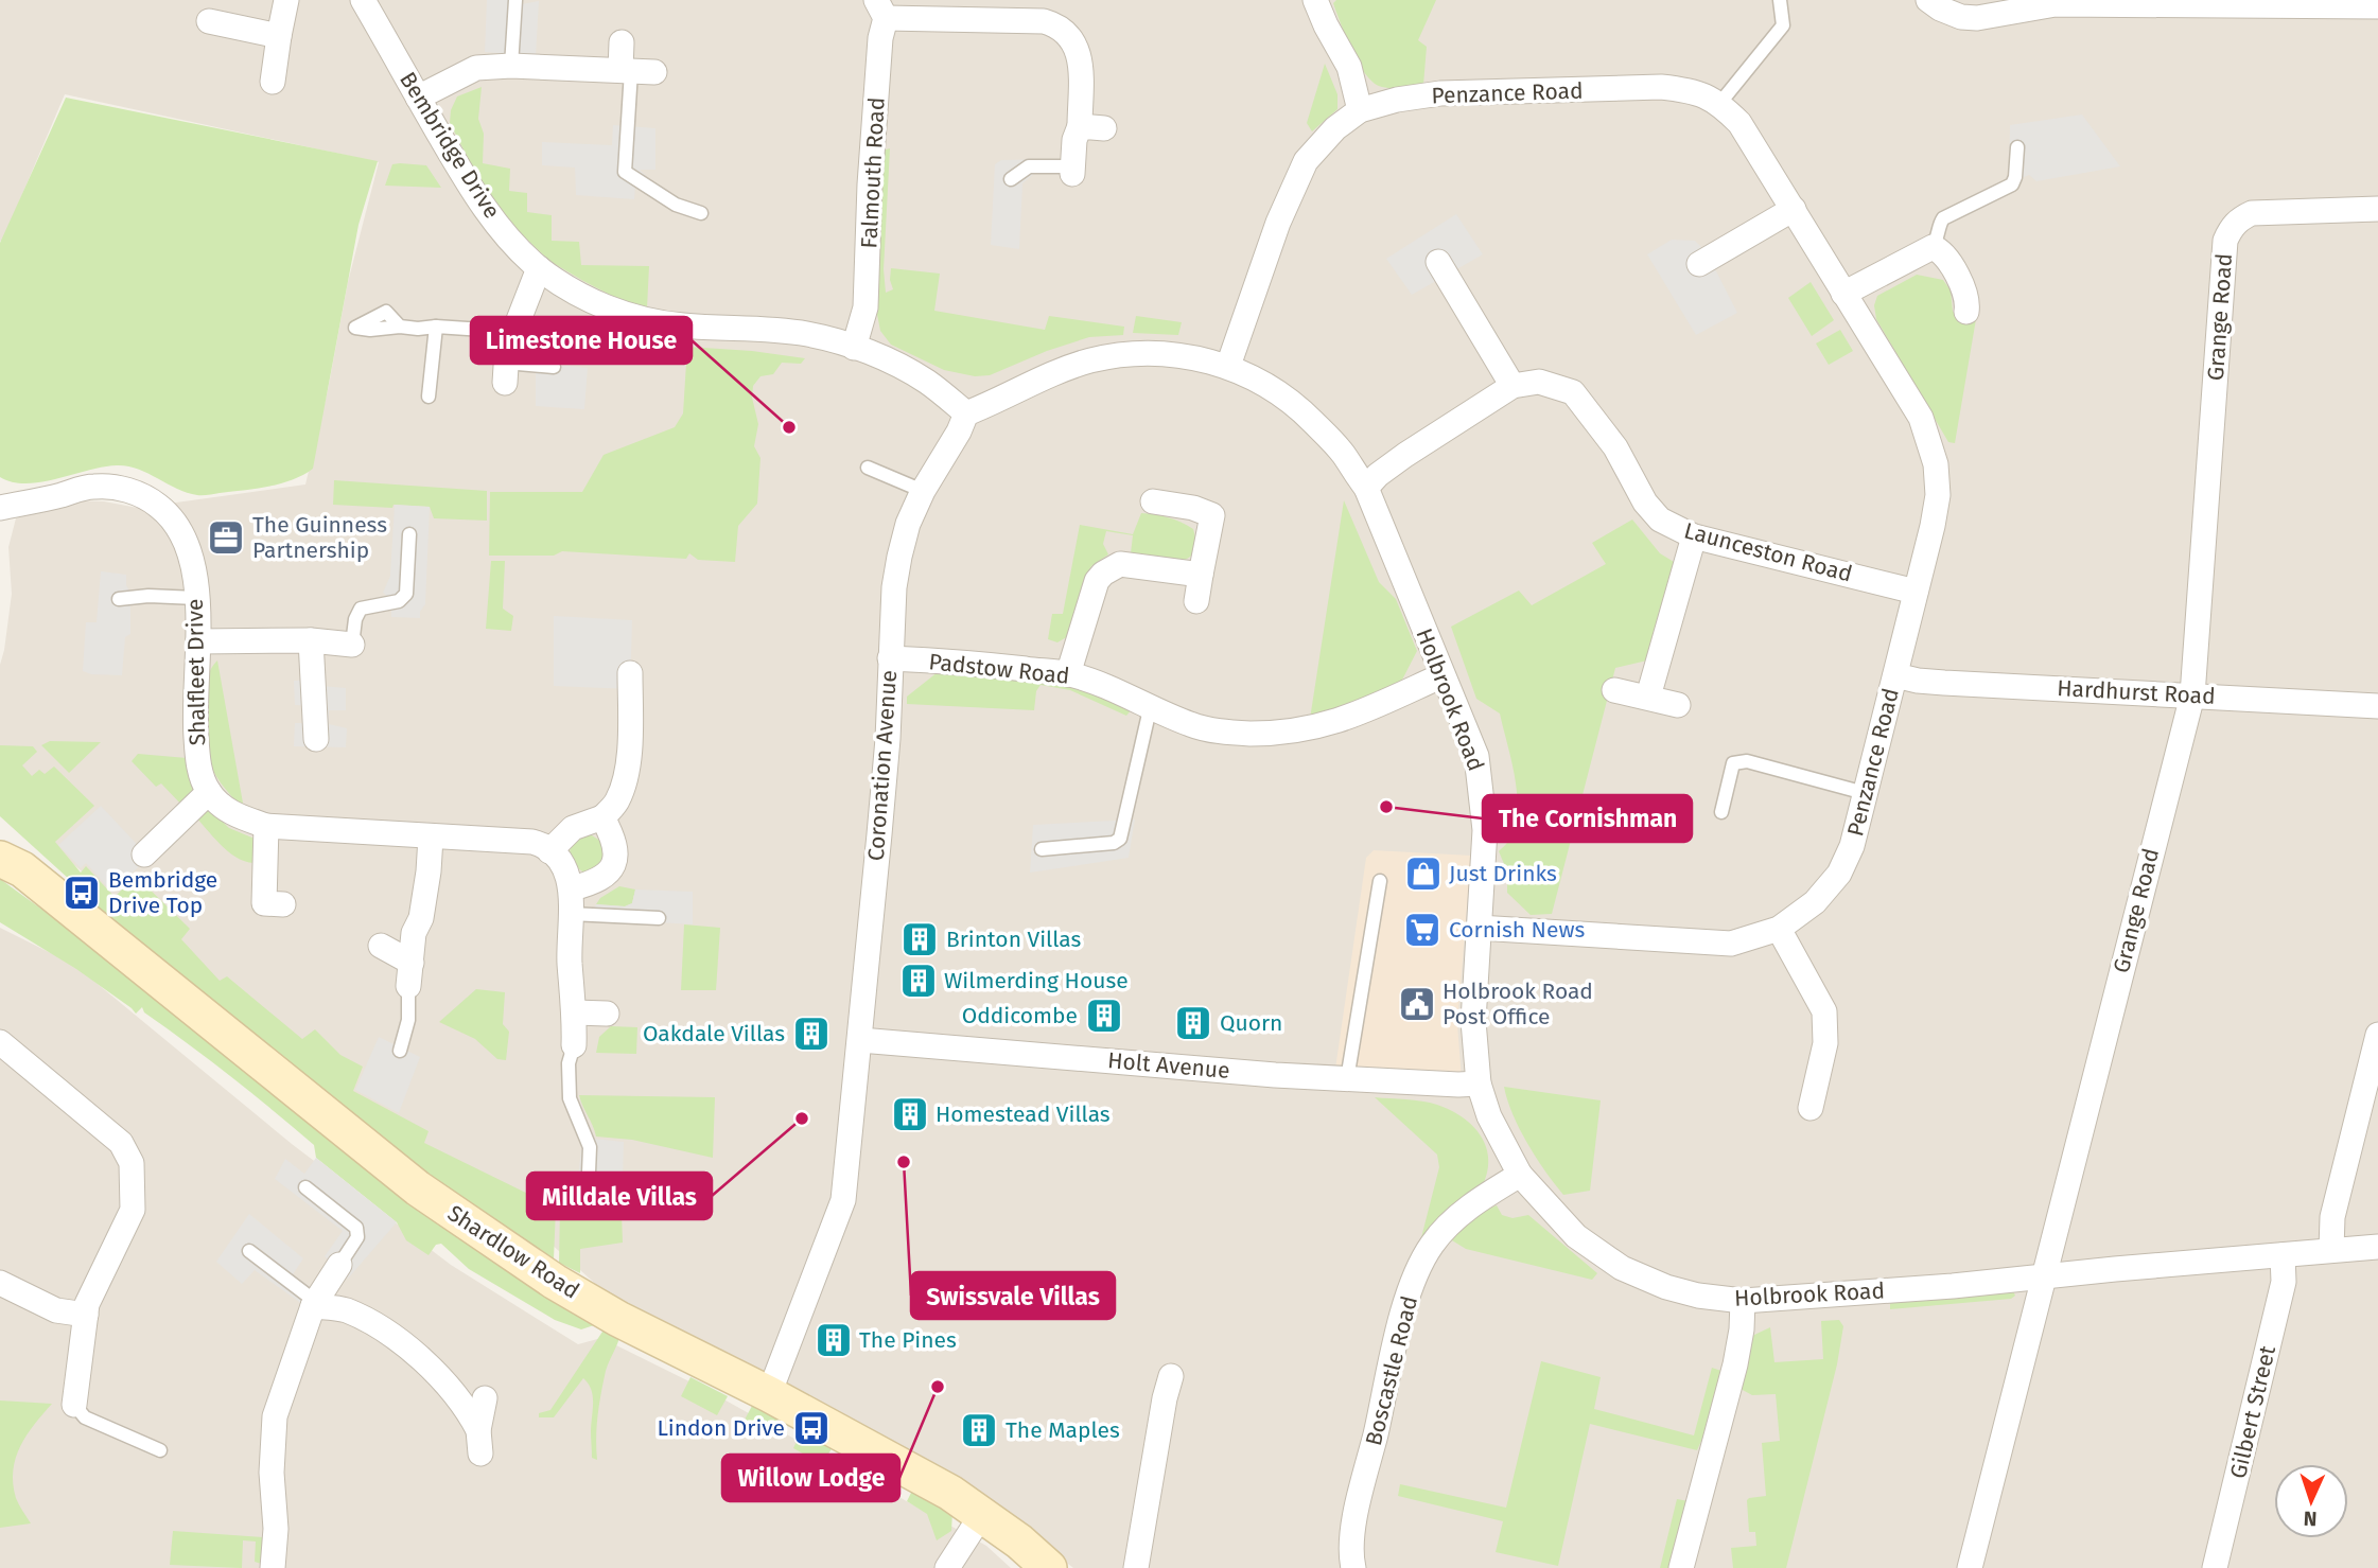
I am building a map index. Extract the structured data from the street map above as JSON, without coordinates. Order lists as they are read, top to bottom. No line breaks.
{"streets":{"street":["Penzance Road","Bembridge Drive","Falmouth Road","Grange Road","Launceston Road","Padstow Road","Shalfleet Drive","Hardhurst Road","Holbrook Road","Coronation Avenue","Holt Avenue","Shardlow Road","Boscastle Road","Gilbert Street"]},"crossings":[["Penzance Road","Launceston Road"],["Penzance Road","Hardhurst Road"],["Penzance Road","Holbrook Road"],["Bembridge Drive","Falmouth Road"],["Bembridge Drive","Coronation Avenue"],["Grange Road","Hardhurst Road"],["Grange Road","Holbrook Road"],["Padstow Road","Holbrook Road"],["Padstow Road","Coronation Avenue"],["Holbrook Road","Holt Avenue"],["Holbrook Road","Boscastle Road"],["Holbrook Road","Gilbert Street"],["Coronation Avenue","Holt Avenue"],["Coronation Avenue","Shardlow Road"]],"places":{"other":["Limestone House","The Cornishman","Milldale Villas","Swissvale Villas","Willow Lodge"],"office":["The Guinness Partnership"],"shop":["Just Drinks"],"bus stop":["Bembridge Drive Top","Lindon Drive"],"supermarket":["Cornish News"],"building":["Brinton Villas","Wilmerding House","Oddicombe","Quorn","Oakdale Villas","Homestead Villas","The Pines","The Maples"],"public building":["Holbrook Road Post Office"]},"north":"bottom"}
